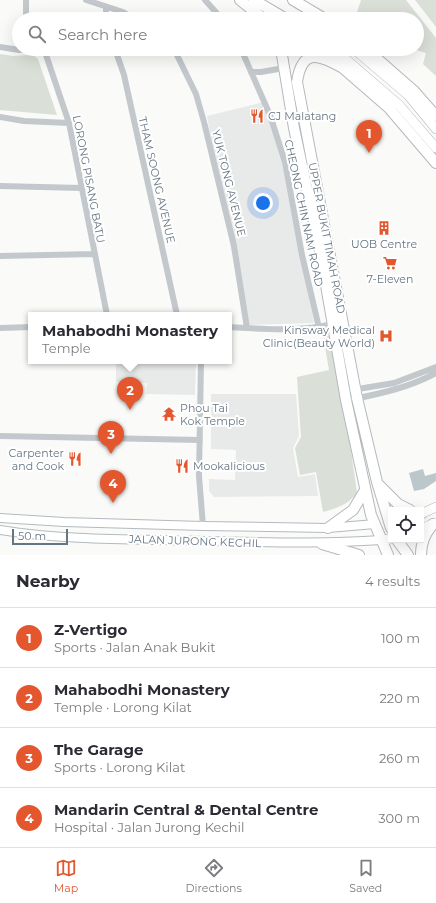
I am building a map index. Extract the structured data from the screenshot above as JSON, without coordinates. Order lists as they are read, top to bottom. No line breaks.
{"streets":{"highway":["UPPER BUKIT TIMAH ROAD"],"main road":["JALAN JURONG KECHIL"],"street":["LORONG PISANG BATU","THAM SOONG AVENUE","YUK TONG AVENUE","CHEONG CHIN NAM ROAD"]},"crossings":[["UPPER BUKIT TIMAH ROAD","JALAN JURONG KECHIL"]],"places":{"restaurant":["CJ Malatang","Carpenter and Cook","Mookalicious"],"building":["UOB Centre"],"supermarket":["7-Eleven"],"hospital":["Kinsway Medical Clinic(Beauty World)"],"temple":["Phou Tai Kok Temple"]},"scale_bar":"50 m","page":{"search":"Search here","pins":["1","2","3","4"],"popup":["Mahabodhi Monastery","Temple"],"scale":"50 m","heading":["Nearby","4 results"],"list":[{"mark":"1","name":"Z-Vertigo","note":"Sports · Jalan Anak Bukit","value":"100 m"},{"mark":"2","name":"Mahabodhi Monastery","note":"Temple · Lorong Kilat","value":"220 m"},{"mark":"3","name":"The Garage","note":"Sports · Lorong Kilat","value":"260 m"},{"mark":"4","name":"Mandarin Central & Dental Centre","note":"Hospital · Jalan Jurong Kechil","value":"300 m"}],"nav":["Map","Directions","Saved"]}}
